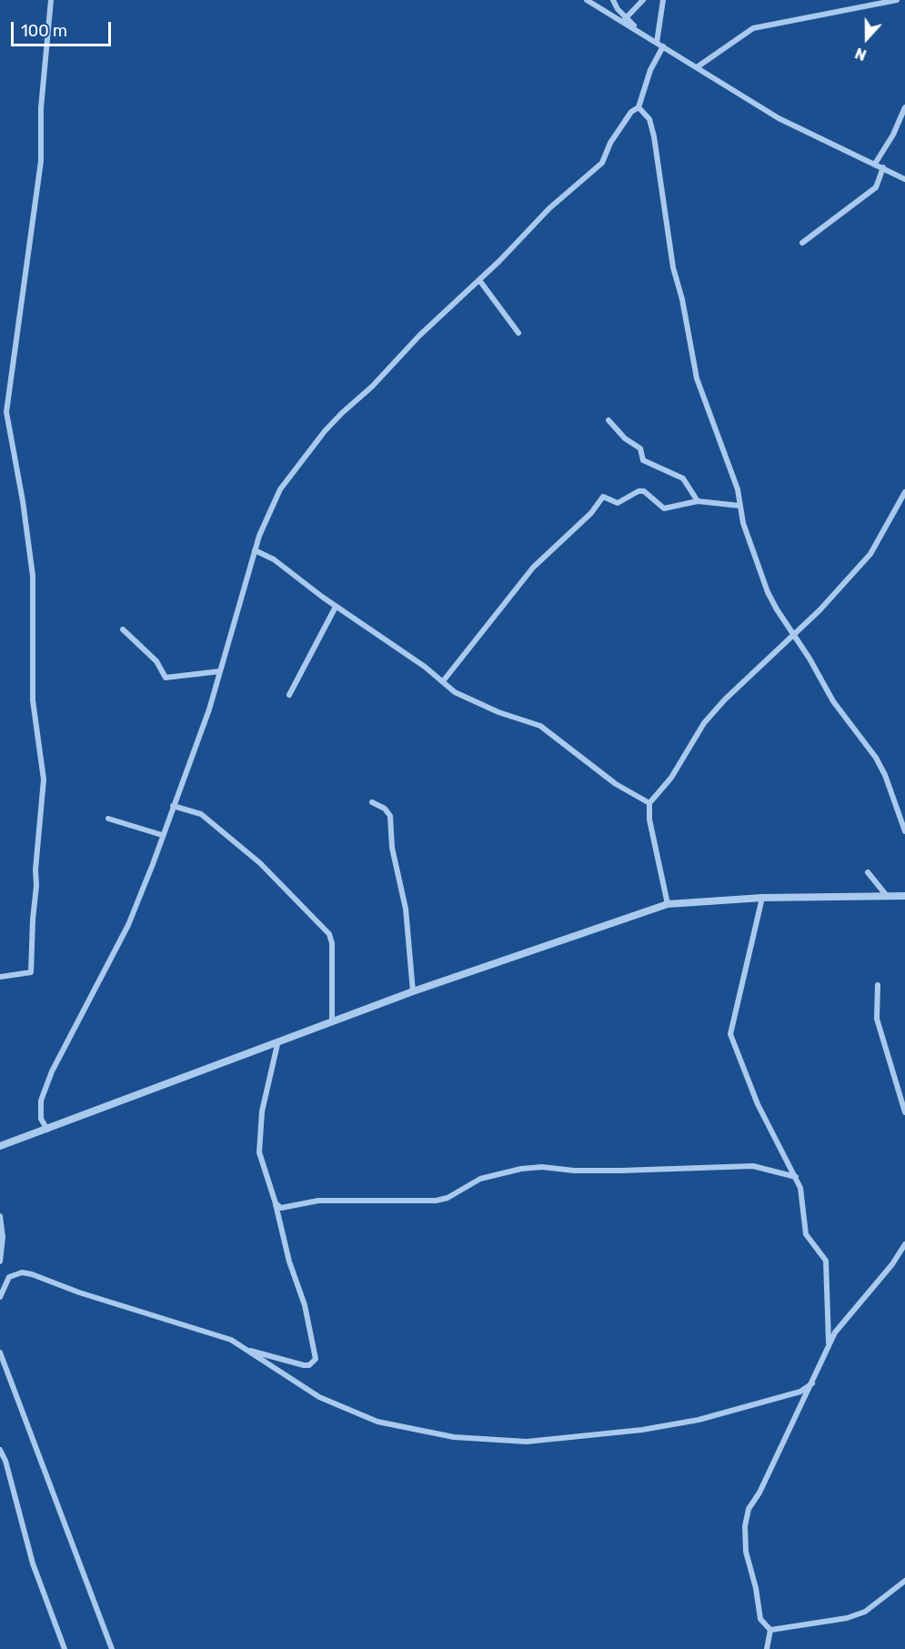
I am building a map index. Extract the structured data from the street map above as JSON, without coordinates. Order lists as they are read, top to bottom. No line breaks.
{"scale_bar":"100 m","north":"bottom"}
